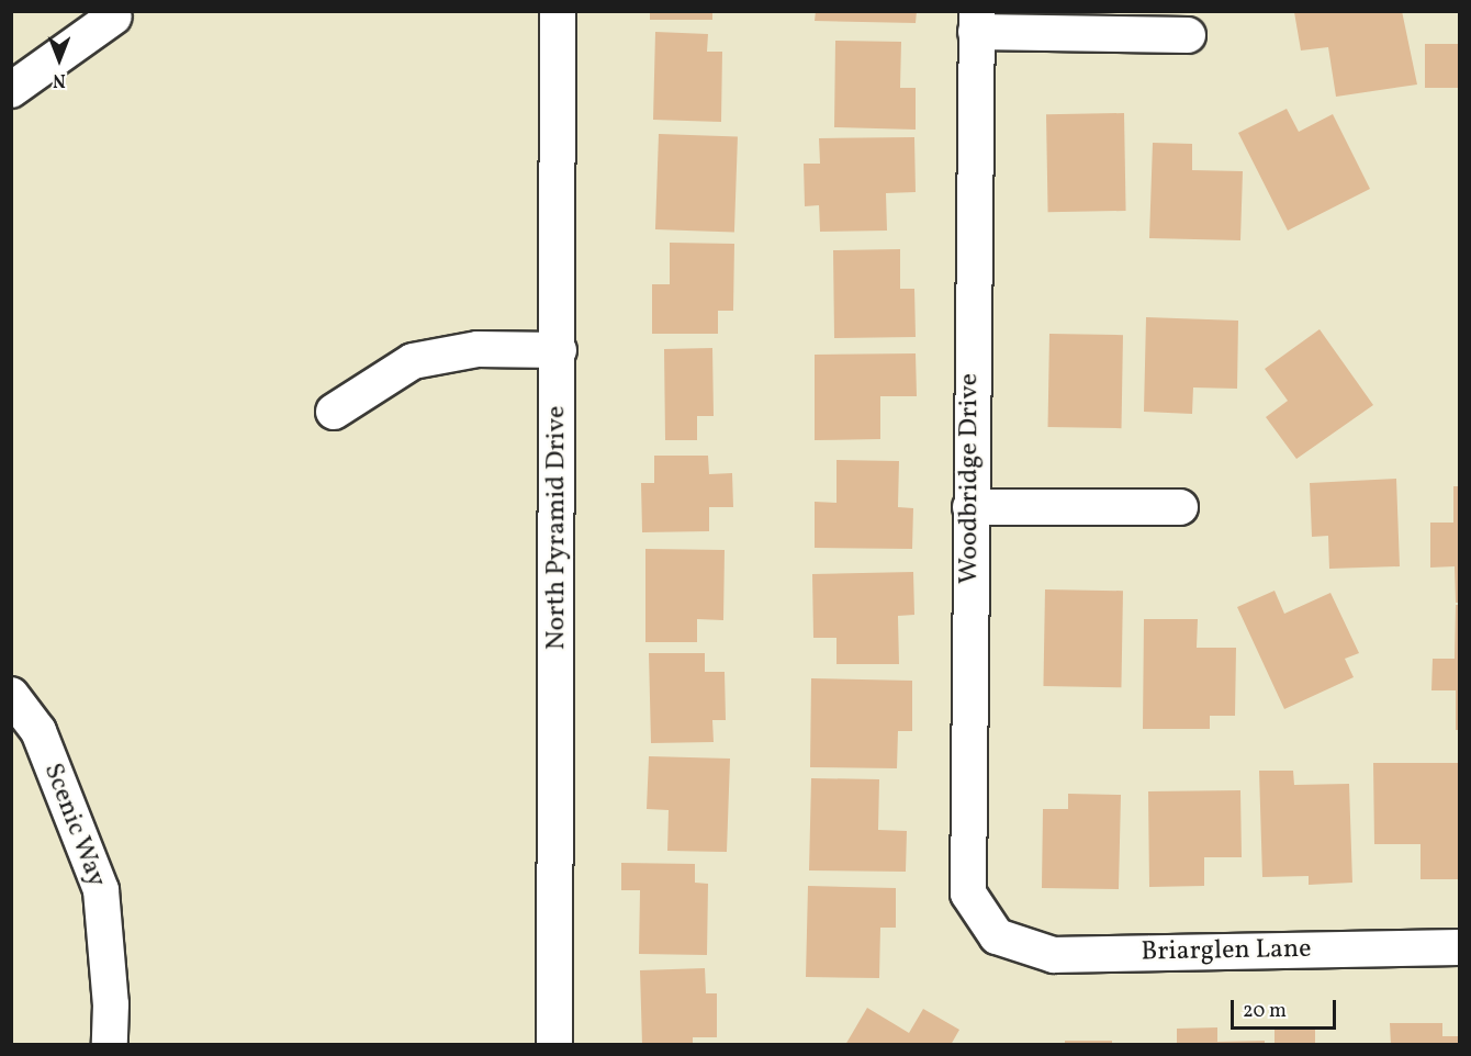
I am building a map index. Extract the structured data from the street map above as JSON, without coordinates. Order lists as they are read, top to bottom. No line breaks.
{"streets":{"street":["Woodbridge Drive","North Pyramid Drive","Scenic Way","Briarglen Lane"]},"crossings":[["Woodbridge Drive","Briarglen Lane"]],"scale_bar":"20 m","north":"bottom"}
